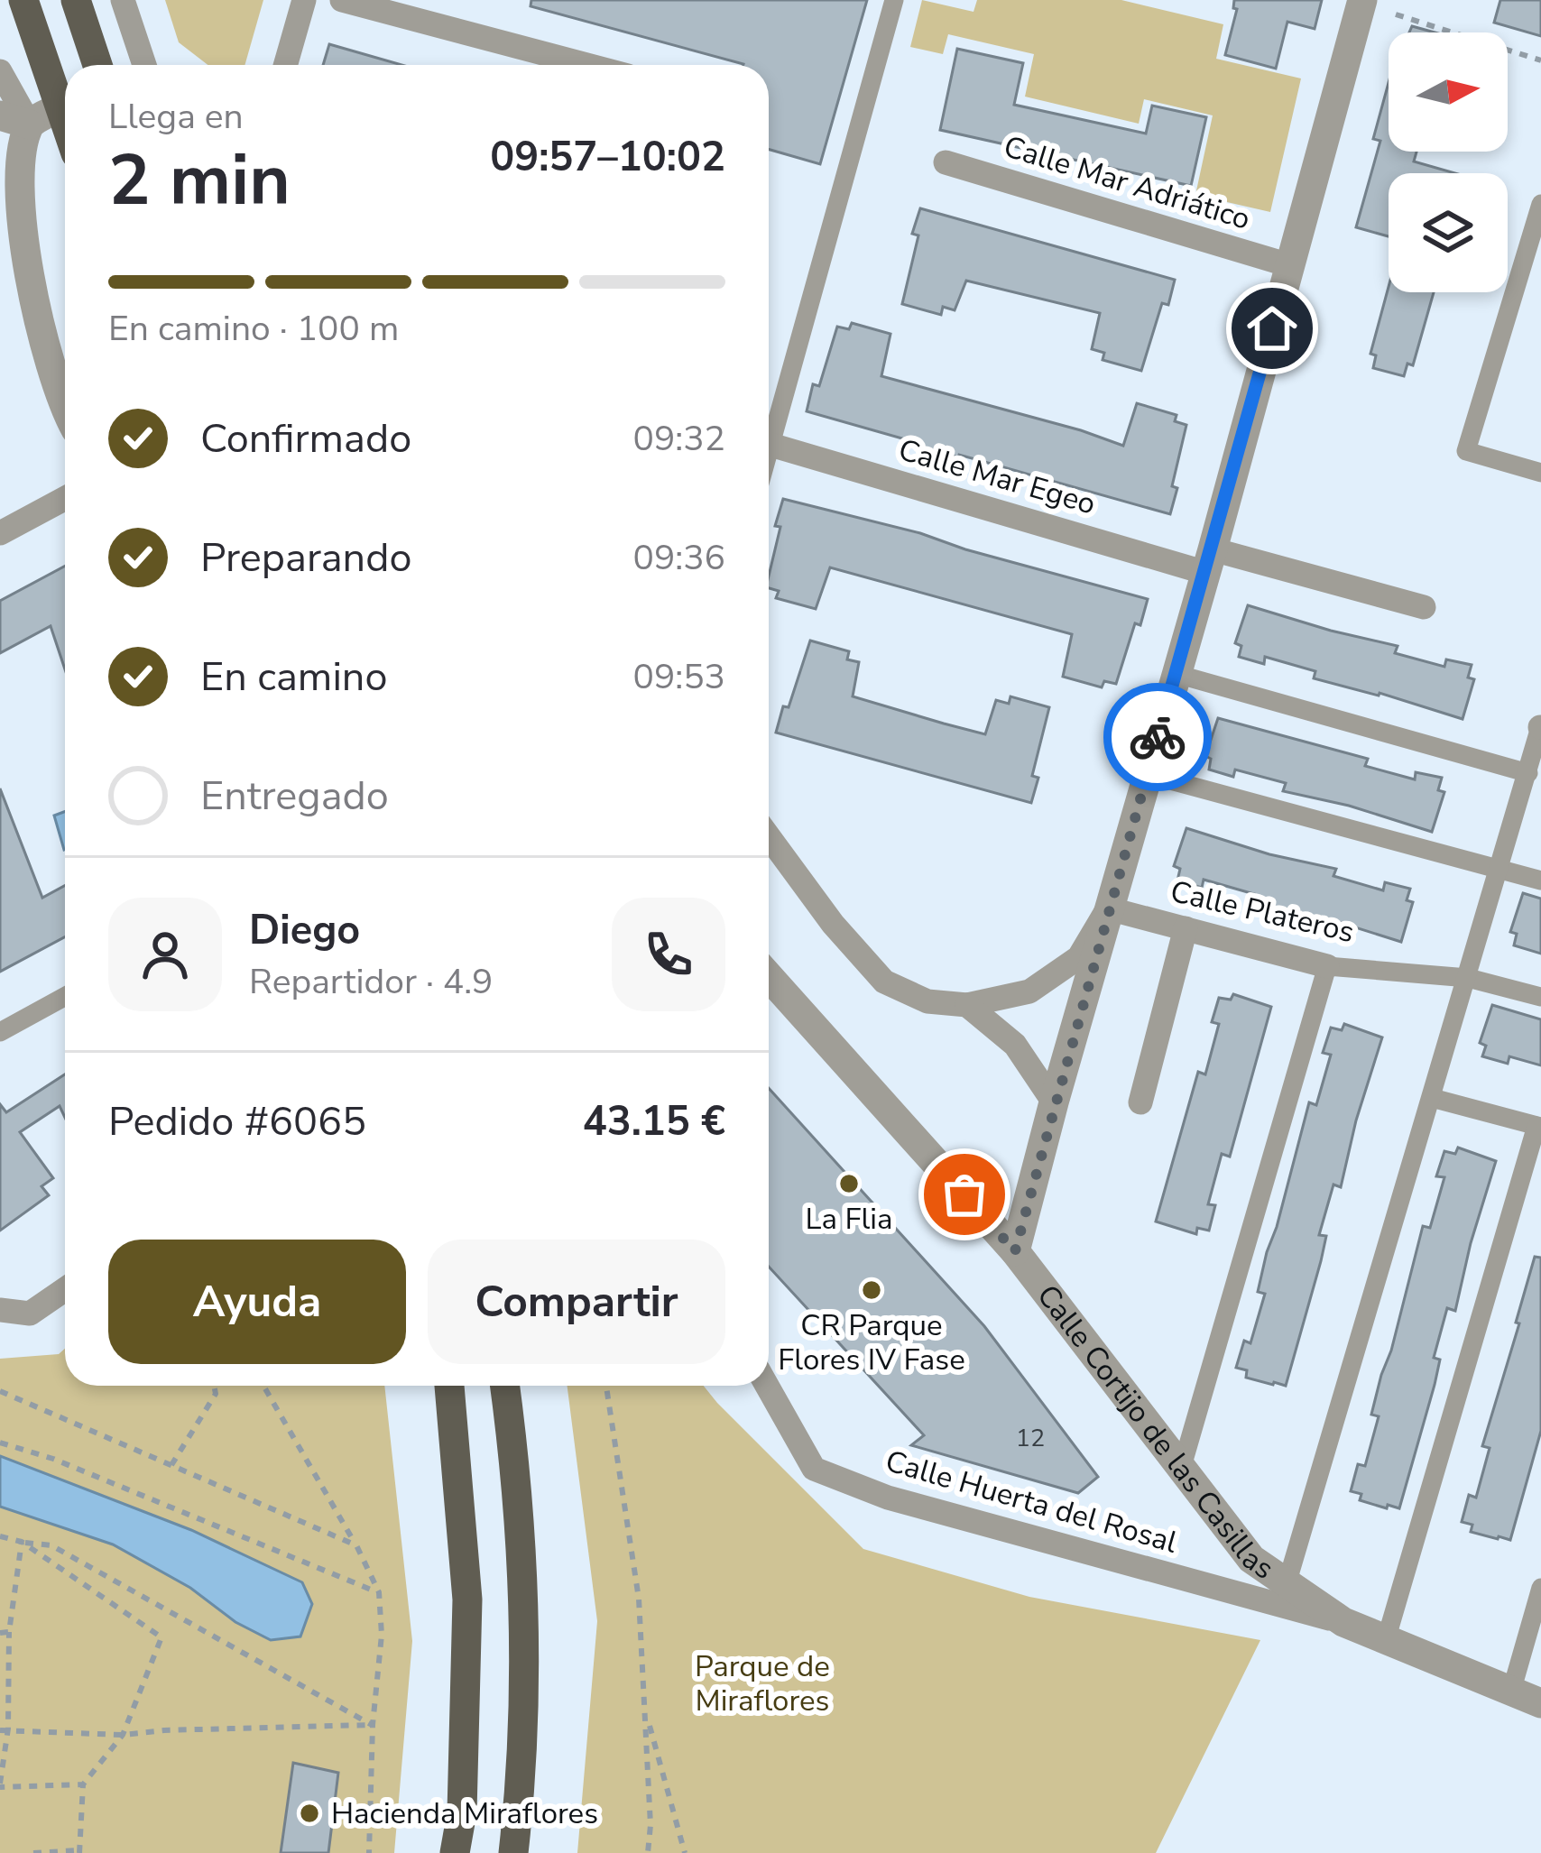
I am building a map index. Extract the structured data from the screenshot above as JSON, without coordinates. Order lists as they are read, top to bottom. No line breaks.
{"streets":{"street":["Calle Mar Adriático","Calle Mar Egeo","Calle Plateros","Calle Cortijo de las Casillas","Calle Huerta del Rosal"]},"crossings":[["Calle Cortijo de las Casillas","Calle Huerta del Rosal"]],"parks":["Parque de Miraflores"],"places":["La Flia","CR Parque Flores IV Fase","Hacienda Miraflores"],"house_numbers":["12"],"north":"right","page":{"heading":["2 min","Llega en","09:57–10:02"],"panel":["Diego","Repartidor · 4.9","Pedido #6065","43.15 €"],"bar":"En camino · 100 m","list":[["Confirmado","09:32"],["Preparando","09:36"],["En camino","09:53"],"Entregado"],"buttons":["Ayuda","Compartir"]}}
